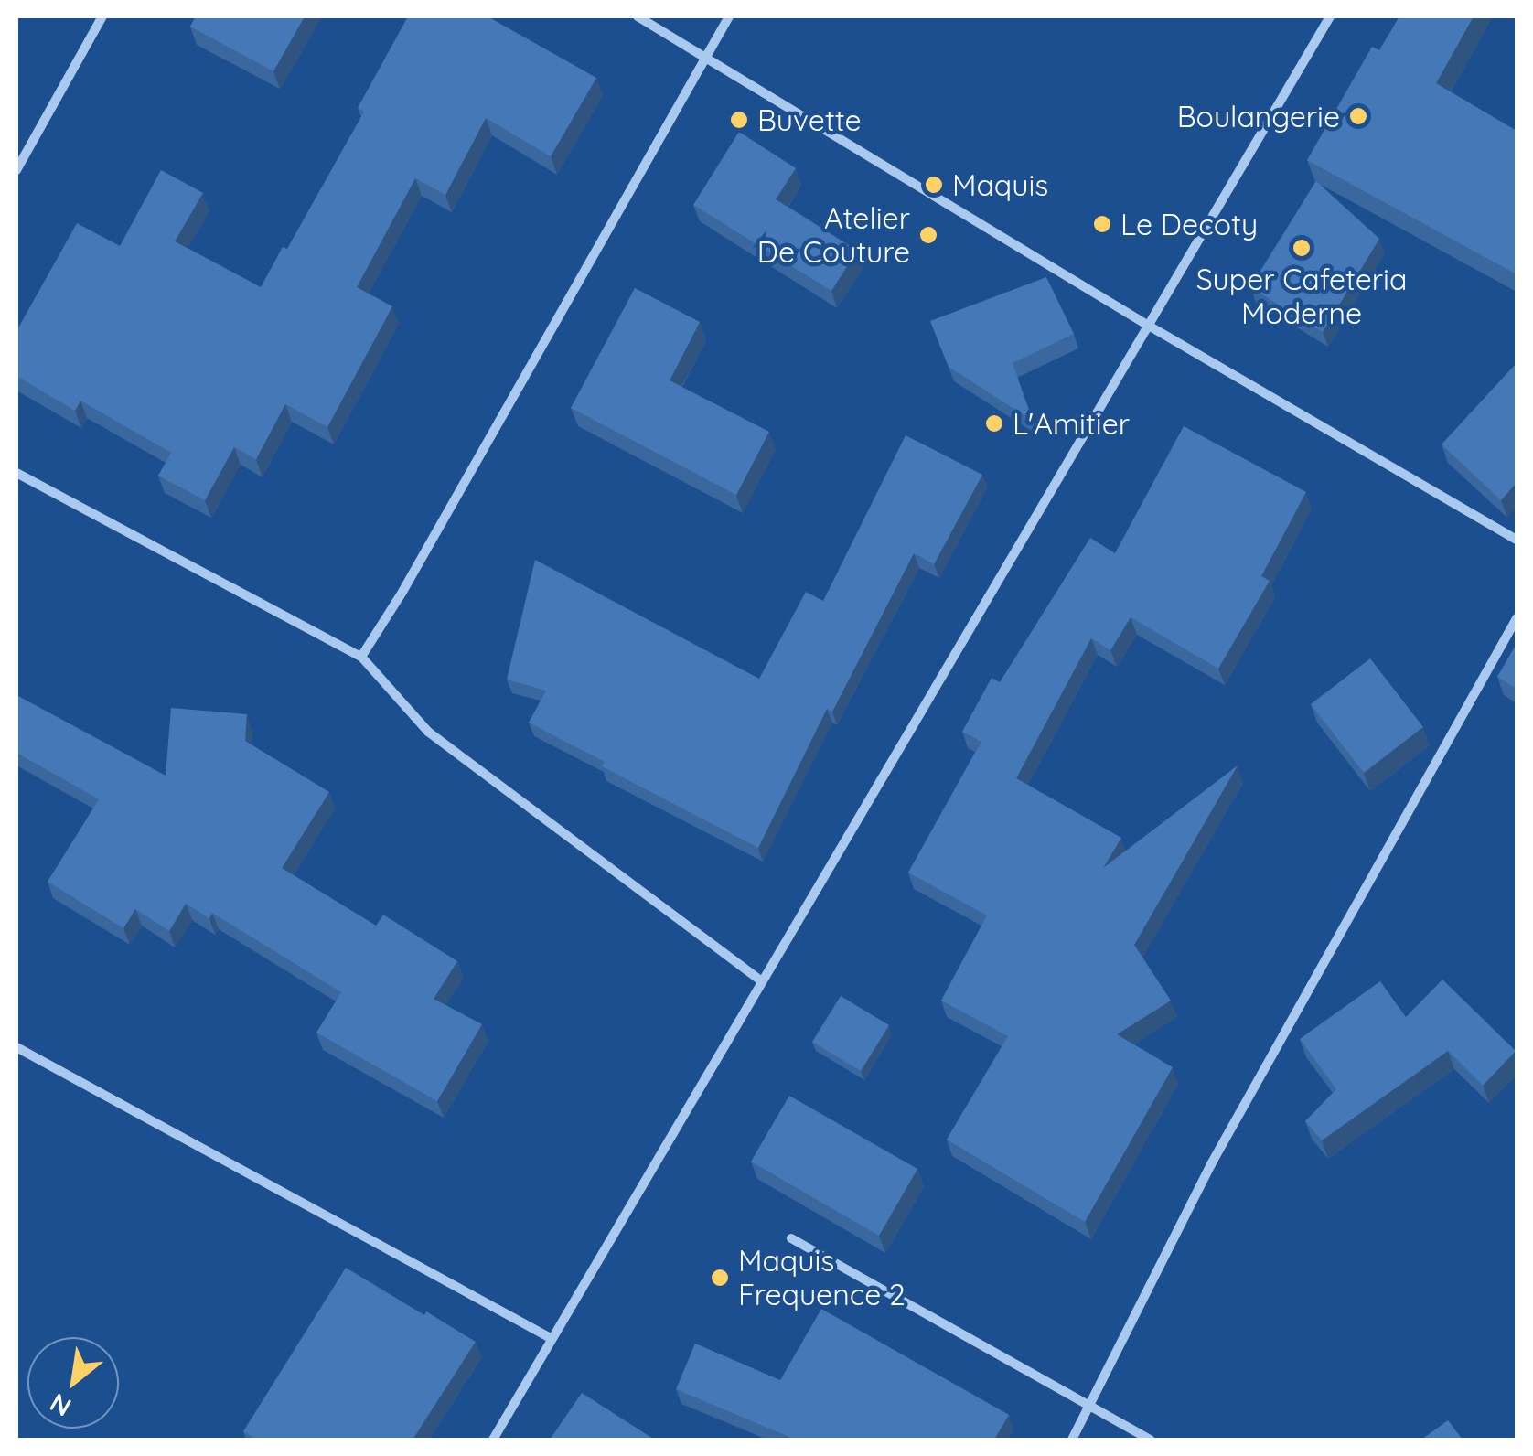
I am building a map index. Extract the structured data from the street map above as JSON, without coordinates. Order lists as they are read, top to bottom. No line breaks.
{"places":["Boulangerie","Buvette","Maquis","Le Decoty","Atelier De Couture","Super Cafeteria Moderne","L'Amitier","Maquis Frequence 2"],"north":"bottom left"}
